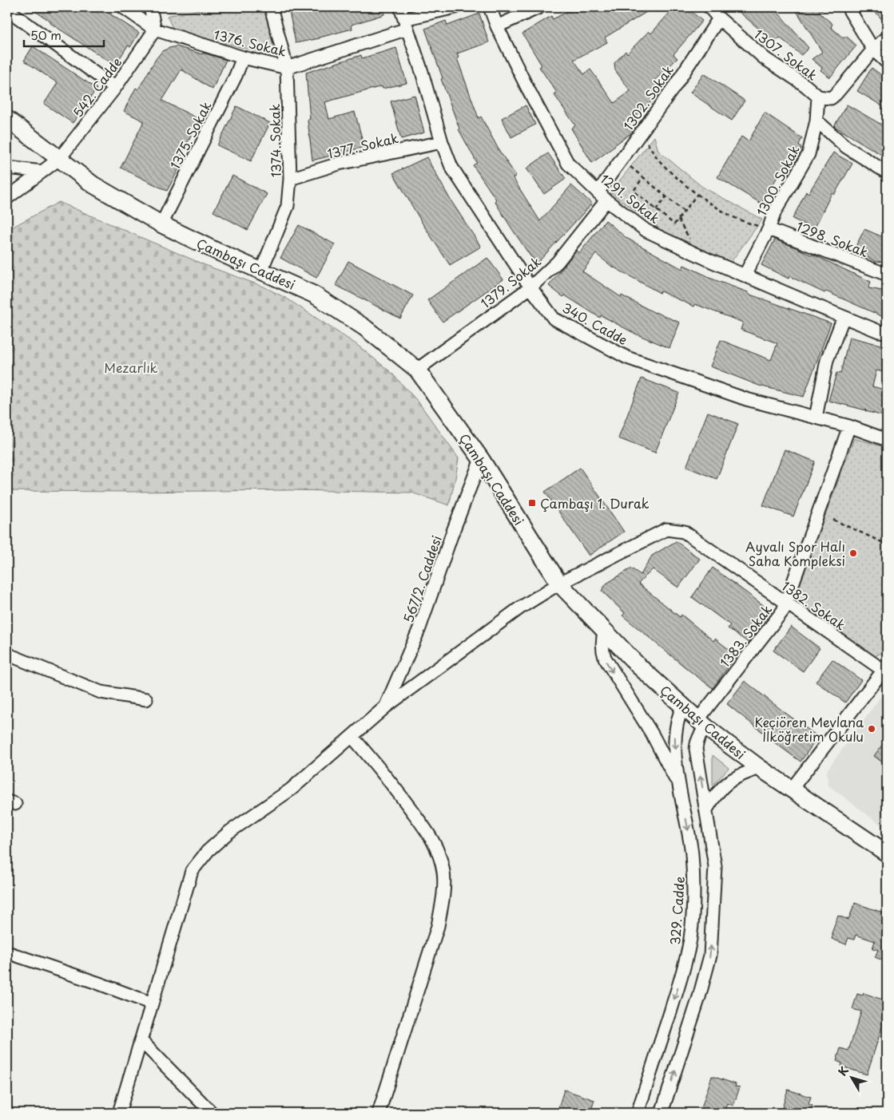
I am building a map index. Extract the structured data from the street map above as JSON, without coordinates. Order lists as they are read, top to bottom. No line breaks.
{"streets":{"main road":["Çambaşı Caddesi"],"street":["1376. Sokak","1307. Sokak","542. Cadde","1302. Sokak","1375. Sokak","1374. Sokak","1377. Sokak","1300. Sokak","1291. Sokak","1298. Sokak","1379. Sokak","340. Cadde","567/2. Caddesi","1382. Sokak","1383. Sokak","329. Cadde"]},"crossings":[["1376. Sokak","542. Cadde"],["1376. Sokak","1375. Sokak"],["1376. Sokak","1374. Sokak"],["1376. Sokak","340. Cadde"],["1307. Sokak","1302. Sokak"],["1307. Sokak","1300. Sokak"],["542. Cadde","Çambaşı Caddesi"],["1302. Sokak","1291. Sokak"],["1302. Sokak","1379. Sokak"],["1375. Sokak","Çambaşı Caddesi"],["1374. Sokak","1377. Sokak"],["1374. Sokak","Çambaşı Caddesi"],["1377. Sokak","340. Cadde"],["1300. Sokak","1291. Sokak"],["1300. Sokak","1298. Sokak"],["1291. Sokak","1379. Sokak"],["Çambaşı Caddesi","1379. Sokak"],["Çambaşı Caddesi","567/2. Caddesi"],["Çambaşı Caddesi","1382. Sokak"],["Çambaşı Caddesi","1383. Sokak"],["Çambaşı Caddesi","329. Cadde"],["1379. Sokak","340. Cadde"],["340. Cadde","1383. Sokak"],["567/2. Caddesi","1382. Sokak"],["1382. Sokak","1383. Sokak"]],"parks":["Mezarlık"],"places":{"transit":["Çambaşı 1. Durak"],"other":["Ayvalı Spor Halı Saha Kompleksi","Keçiören Mevlana İlköğretim Okulu"]},"scale_bar":"50 m","north":"top left"}
